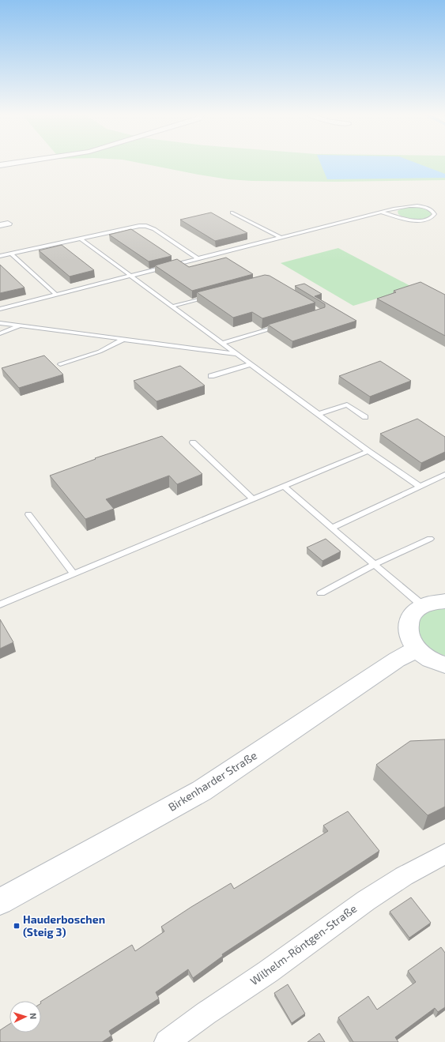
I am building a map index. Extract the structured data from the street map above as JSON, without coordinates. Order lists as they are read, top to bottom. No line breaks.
{"streets":{"main road":["Birkenharder Straße"],"street":["Wilhelm-Röntgen-Straße"]},"places":{"transit":["Hauderboschen (Steig 3)"]},"north":"right"}
